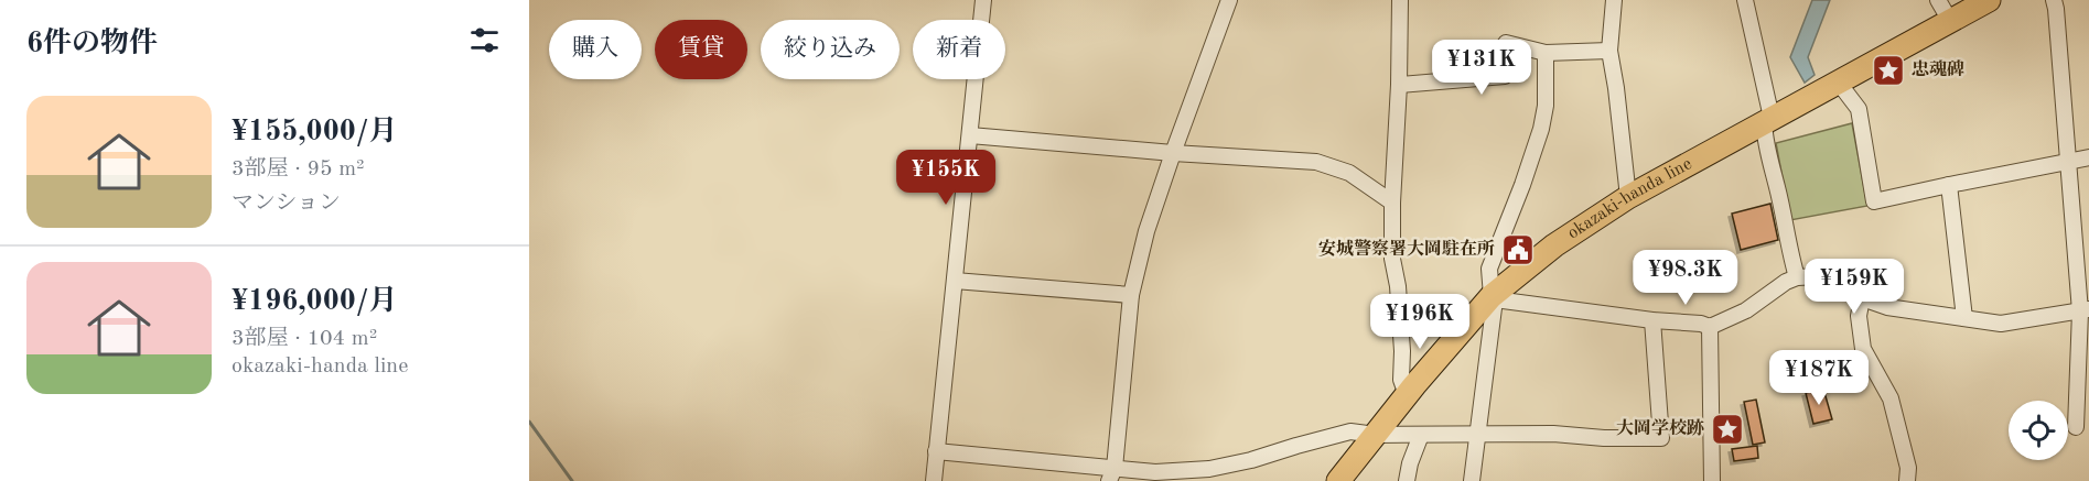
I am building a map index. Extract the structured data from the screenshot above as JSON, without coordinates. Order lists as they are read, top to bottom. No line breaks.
{"streets":{"main road":["okazaki-handa line"]},"places":{"place":["忠魂碑","大岡学校跡"],"public building":["安城警察署大岡駐在所"]},"page":{"heading":"6件の物件","chip":["購入","賃貸","絞り込み","新着"],"price":["¥131K","¥155K","¥98.3K","¥159K","¥196K","¥187K"],"list":[{"name":"¥155,000/月","note":"3部屋 · 95 m² · マンション"},{"name":"¥196,000/月","note":"3部屋 · 104 m² · okazaki-handa line"}]}}
